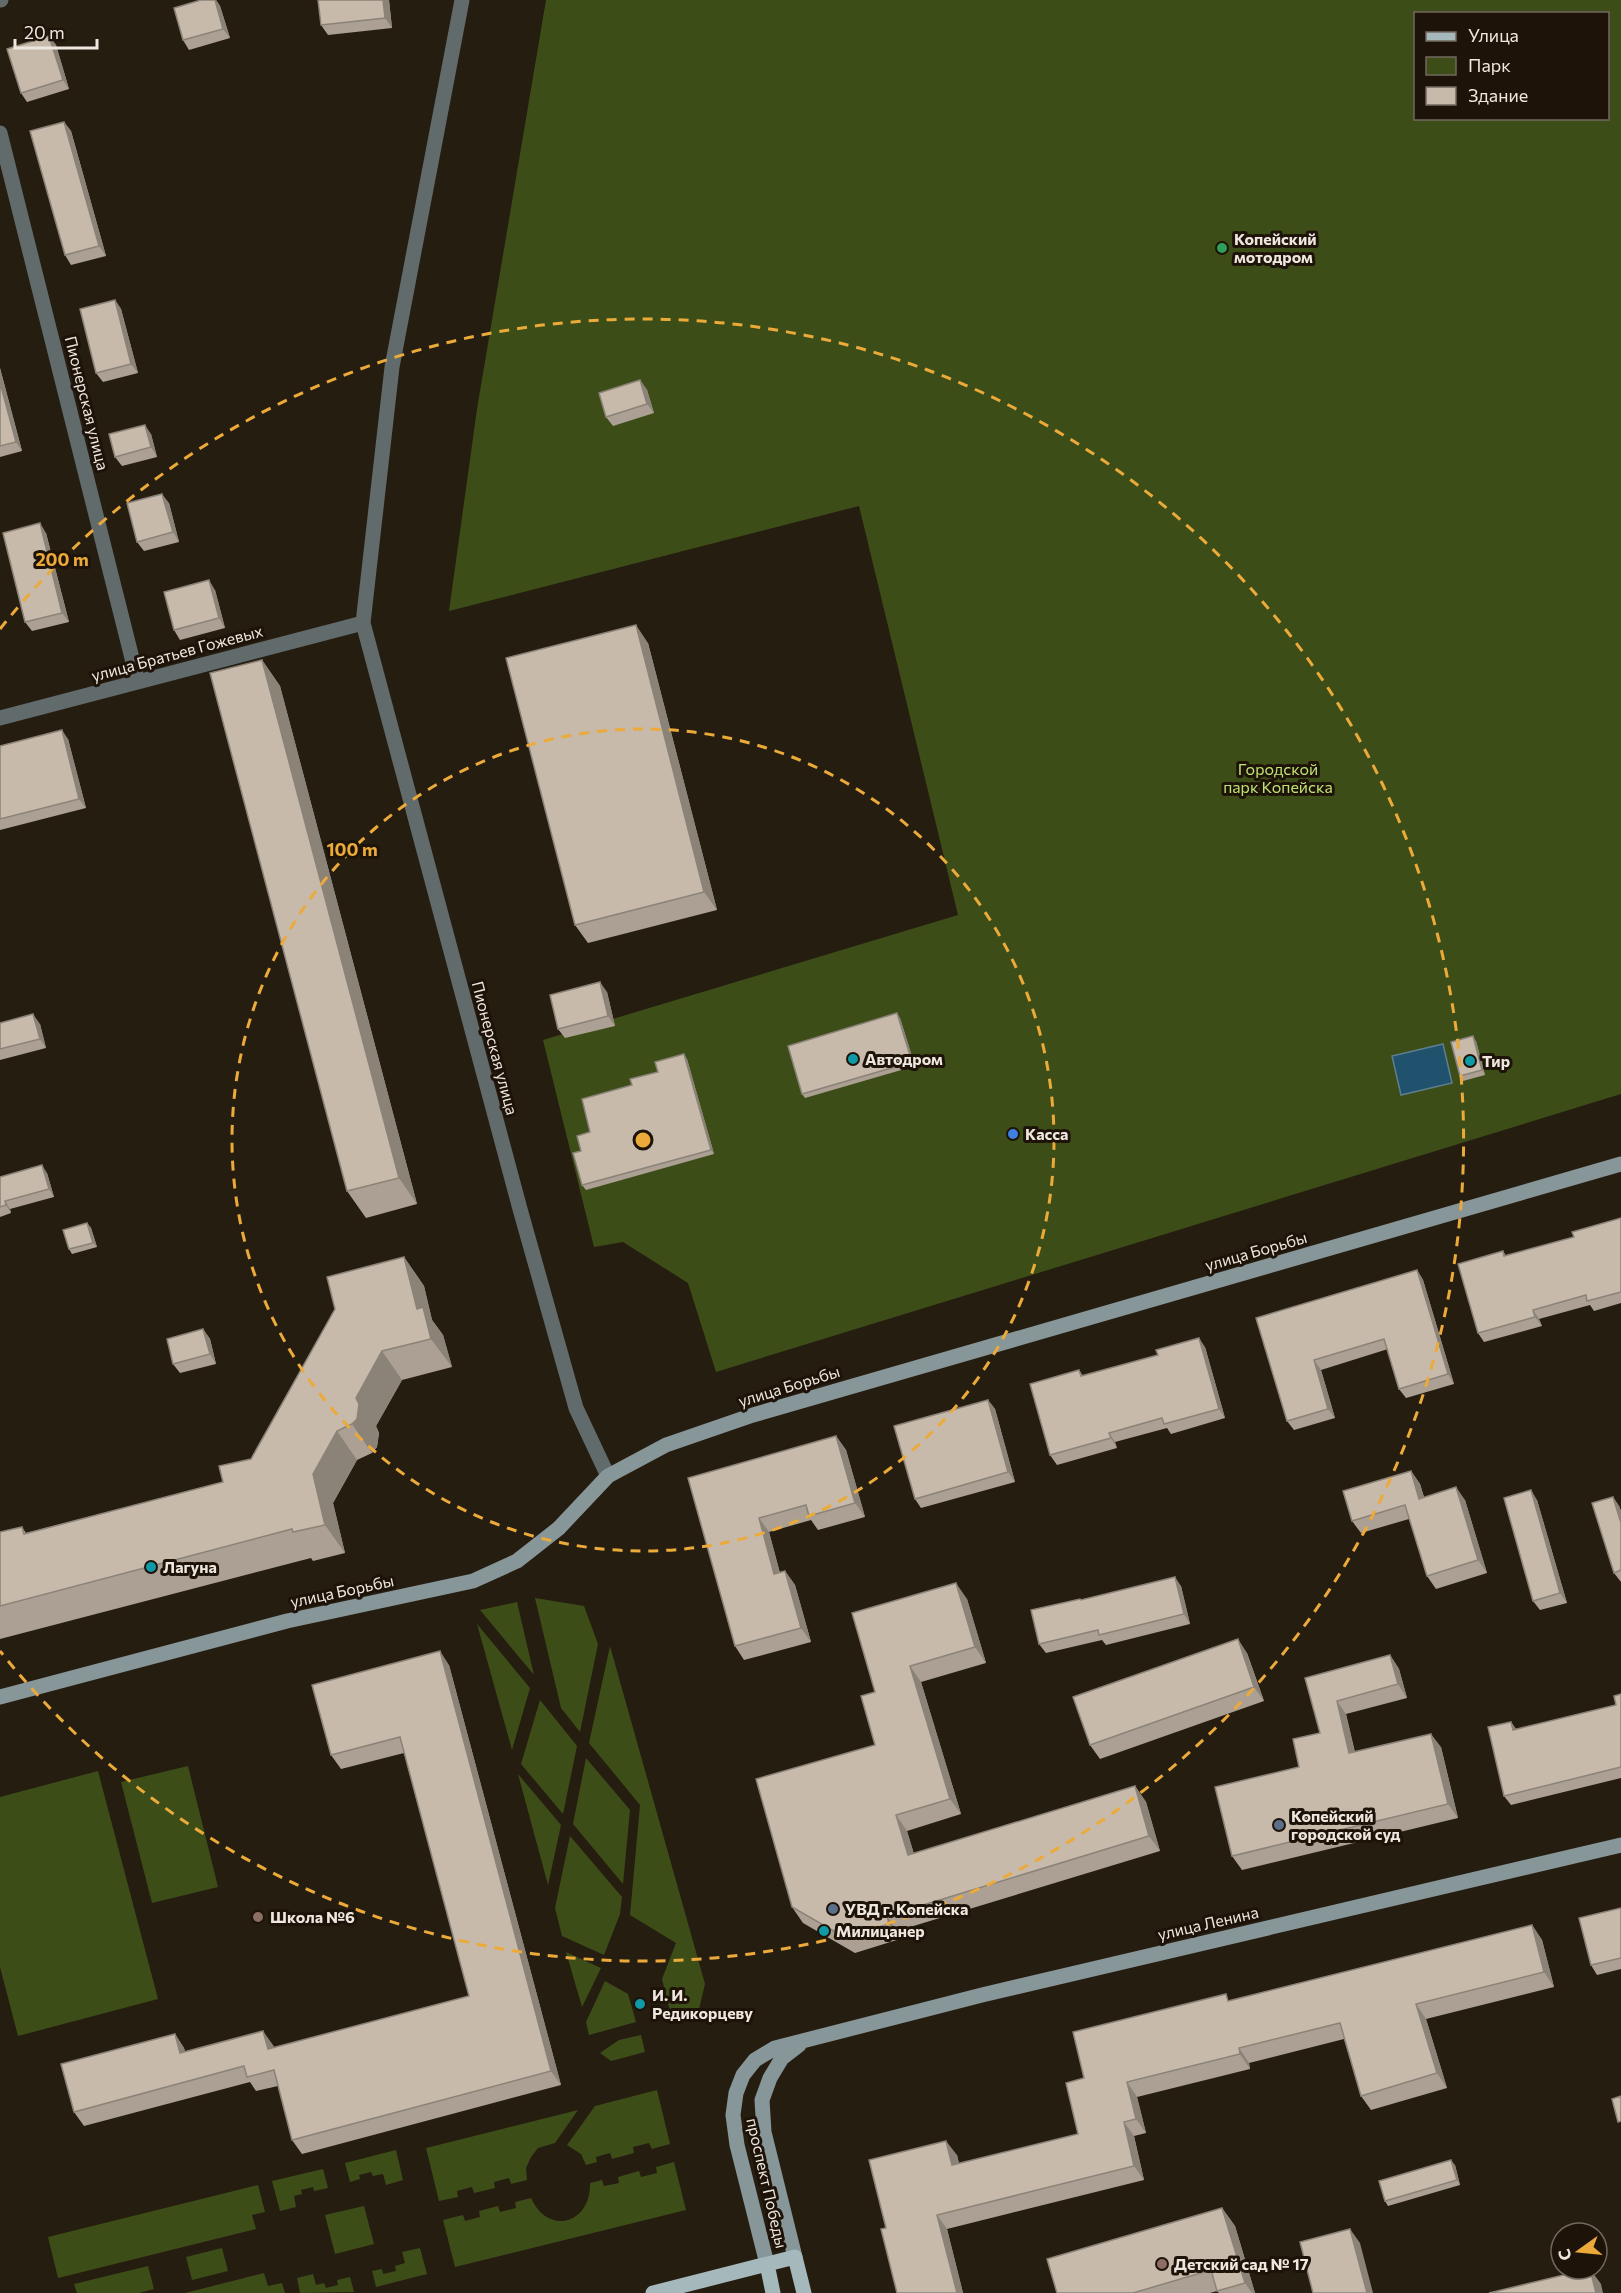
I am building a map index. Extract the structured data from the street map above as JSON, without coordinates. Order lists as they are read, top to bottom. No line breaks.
{"streets":{"main road":["проспект Победы"],"street":["Пионерская улица","улица Братьев Гожевых","улица Борьбы","улица Ленина"]},"crossings":[["Пионерская улица","улица Братьев Гожевых"],["Пионерская улица","улица Борьбы"],["улица Ленина","проспект Победы"]],"parks":["Городской парк Копейска"],"places":["Копейский мотодром","Автодром","Тир","Касса","Лагуна","Копейский городской суд","УВД г. Копейска","Школа №6","Милицанер","И. И. Редикорцеву","Детский сад № 17"],"legend":["Улица","Парк","Здание"],"scale_bar":"20 m","north":"left","rings":["200 m","100 m"]}
